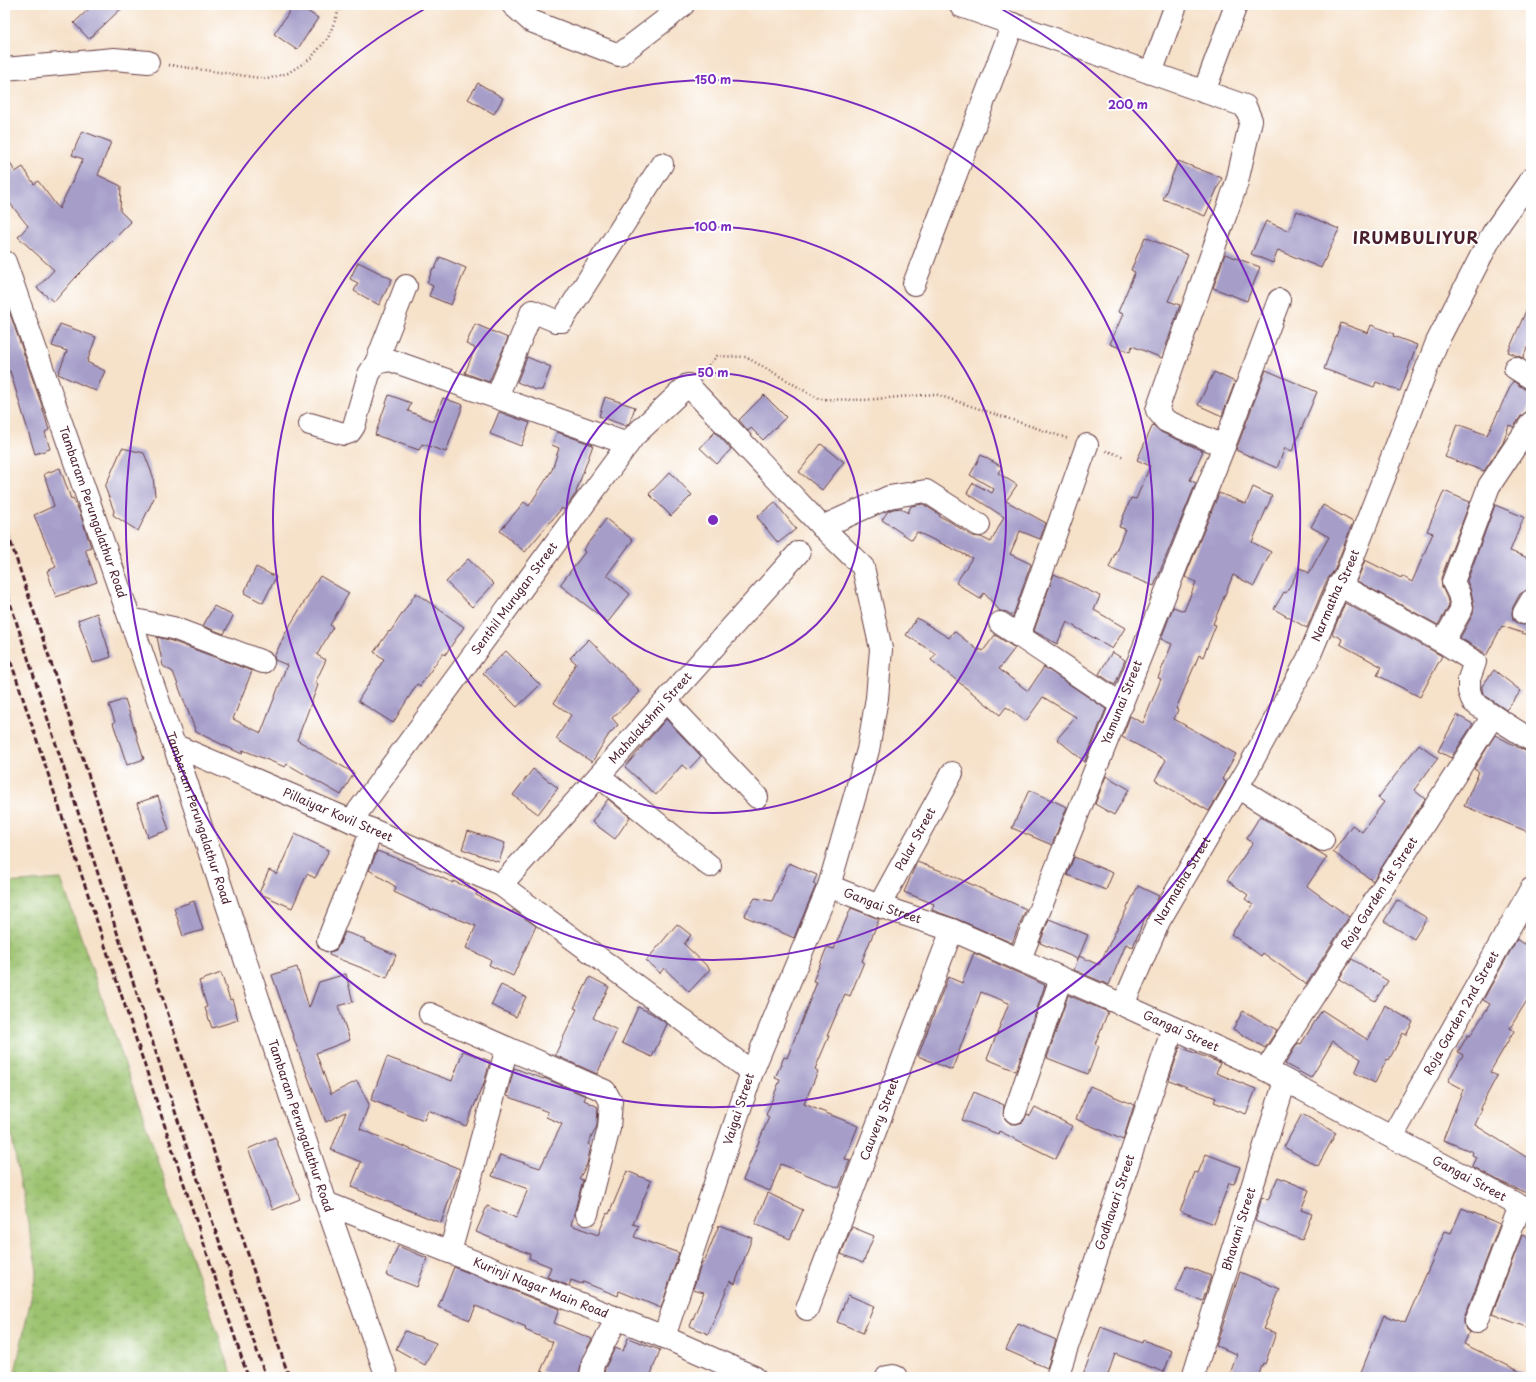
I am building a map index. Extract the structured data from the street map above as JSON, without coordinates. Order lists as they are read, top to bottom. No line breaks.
{"streets":{"street":["Tambaram Perungalathur Road","Narmatha Street","Senthil Murugan Street","Yamunai Street","Mahalakshmi Street","Pillaiyar Kovil Street","Palar Street","Roja Garden 1st Street","Gangai Street","Roja Garden 2nd Street","Vaigai Street","Cauvery Street","Godhavari Street","Bhavani Street","Kurinji Nagar Main Road"]},"crossings":[["Tambaram Perungalathur Road","Pillaiyar Kovil Street"],["Tambaram Perungalathur Road","Kurinji Nagar Main Road"],["Narmatha Street","Gangai Street"],["Senthil Murugan Street","Pillaiyar Kovil Street"],["Senthil Murugan Street","Vaigai Street"],["Yamunai Street","Gangai Street"],["Mahalakshmi Street","Pillaiyar Kovil Street"],["Pillaiyar Kovil Street","Vaigai Street"],["Palar Street","Gangai Street"],["Roja Garden 1st Street","Gangai Street"],["Gangai Street","Roja Garden 2nd Street"],["Gangai Street","Vaigai Street"],["Gangai Street","Cauvery Street"],["Gangai Street","Godhavari Street"],["Gangai Street","Bhavani Street"],["Vaigai Street","Kurinji Nagar Main Road"]],"districts":["IRUMBULIYUR"],"rings":["150 m","200 m","100 m","50 m"]}
